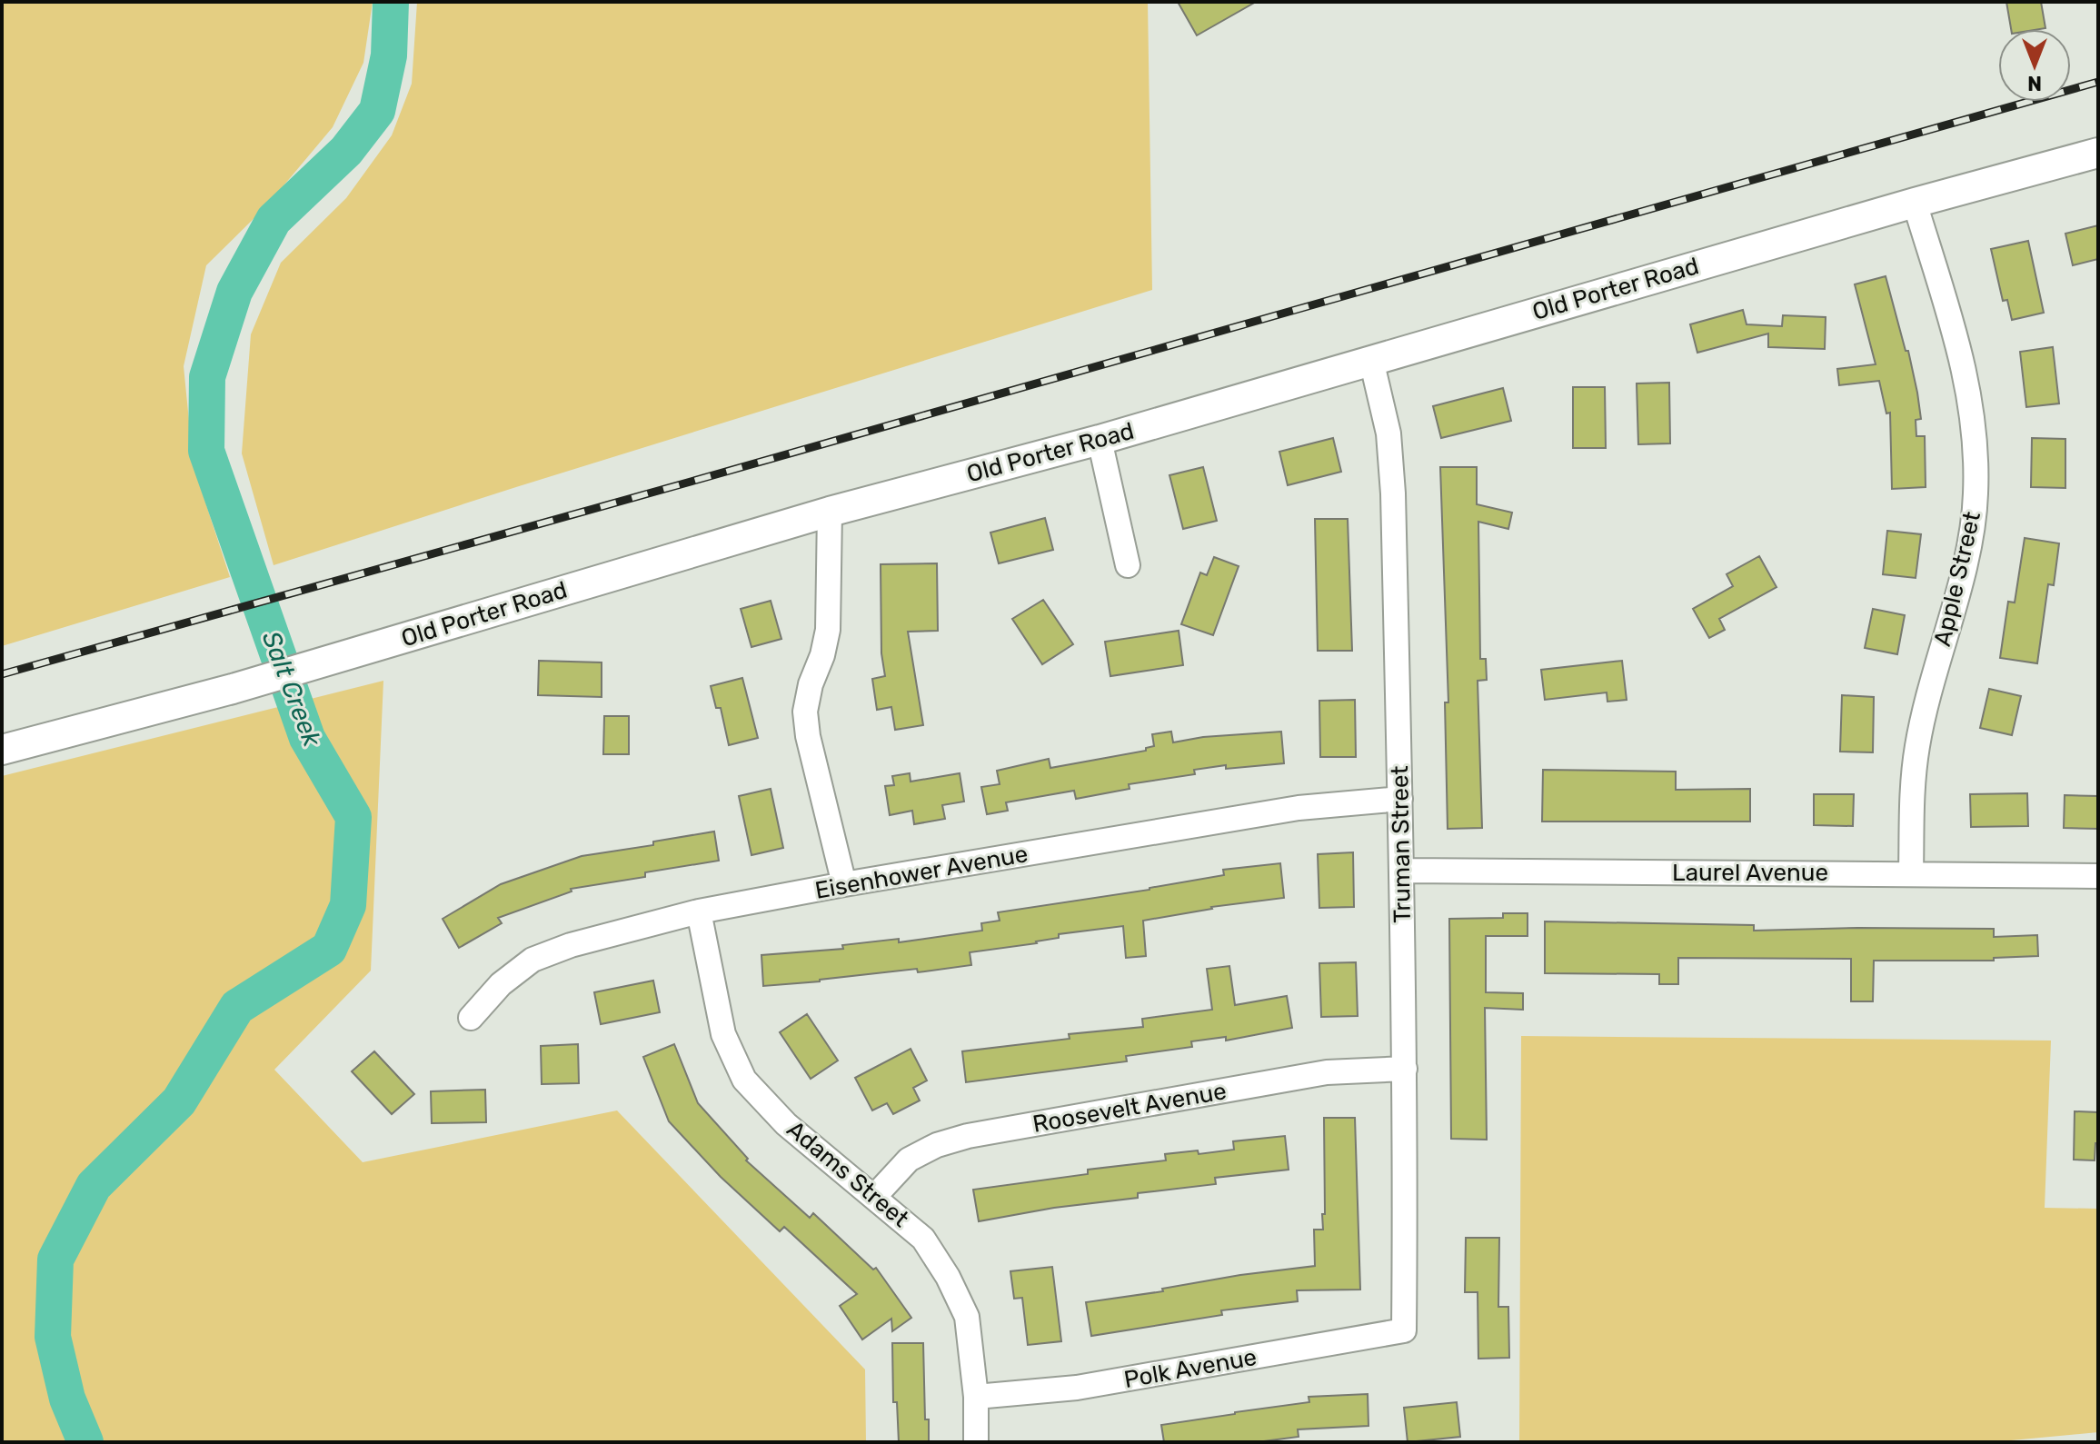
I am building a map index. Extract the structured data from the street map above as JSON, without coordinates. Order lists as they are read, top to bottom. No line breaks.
{"streets":{"street":["Old Porter Road","Apple Street","Truman Street","Eisenhower Avenue","Laurel Avenue","Roosevelt Avenue","Adams Street","Polk Avenue"]},"crossings":[["Old Porter Road","Apple Street"],["Old Porter Road","Truman Street"],["Apple Street","Laurel Avenue"],["Truman Street","Eisenhower Avenue"],["Truman Street","Laurel Avenue"],["Truman Street","Roosevelt Avenue"],["Truman Street","Polk Avenue"],["Eisenhower Avenue","Adams Street"],["Roosevelt Avenue","Adams Street"],["Adams Street","Polk Avenue"]],"water":["Salt Creek"],"north":"bottom"}
